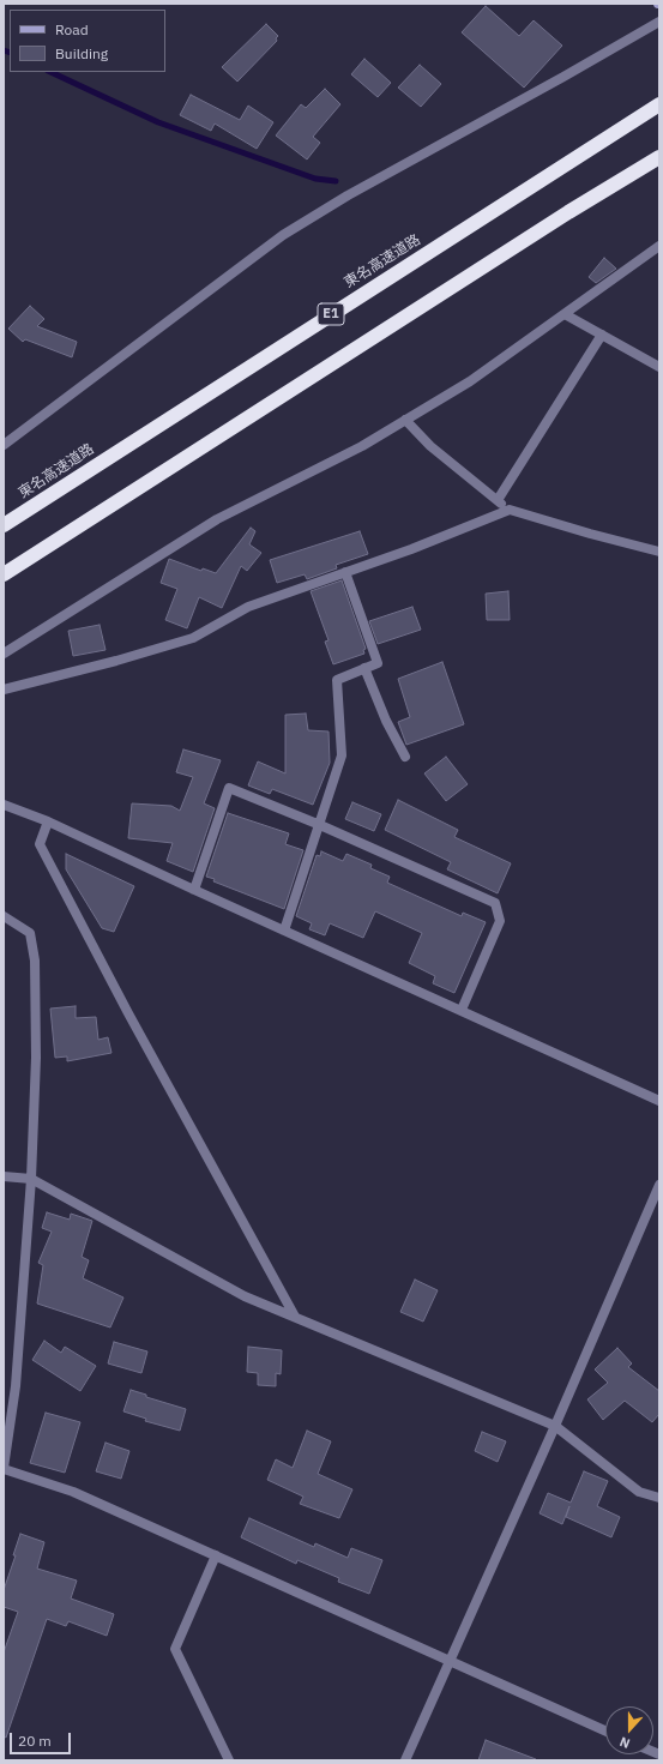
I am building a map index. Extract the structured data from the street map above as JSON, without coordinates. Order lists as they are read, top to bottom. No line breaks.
{"streets":{"highway":["東名高速道路","E1"]},"legend":["Road","Building"],"scale_bar":"20 m","north":"bottom"}
